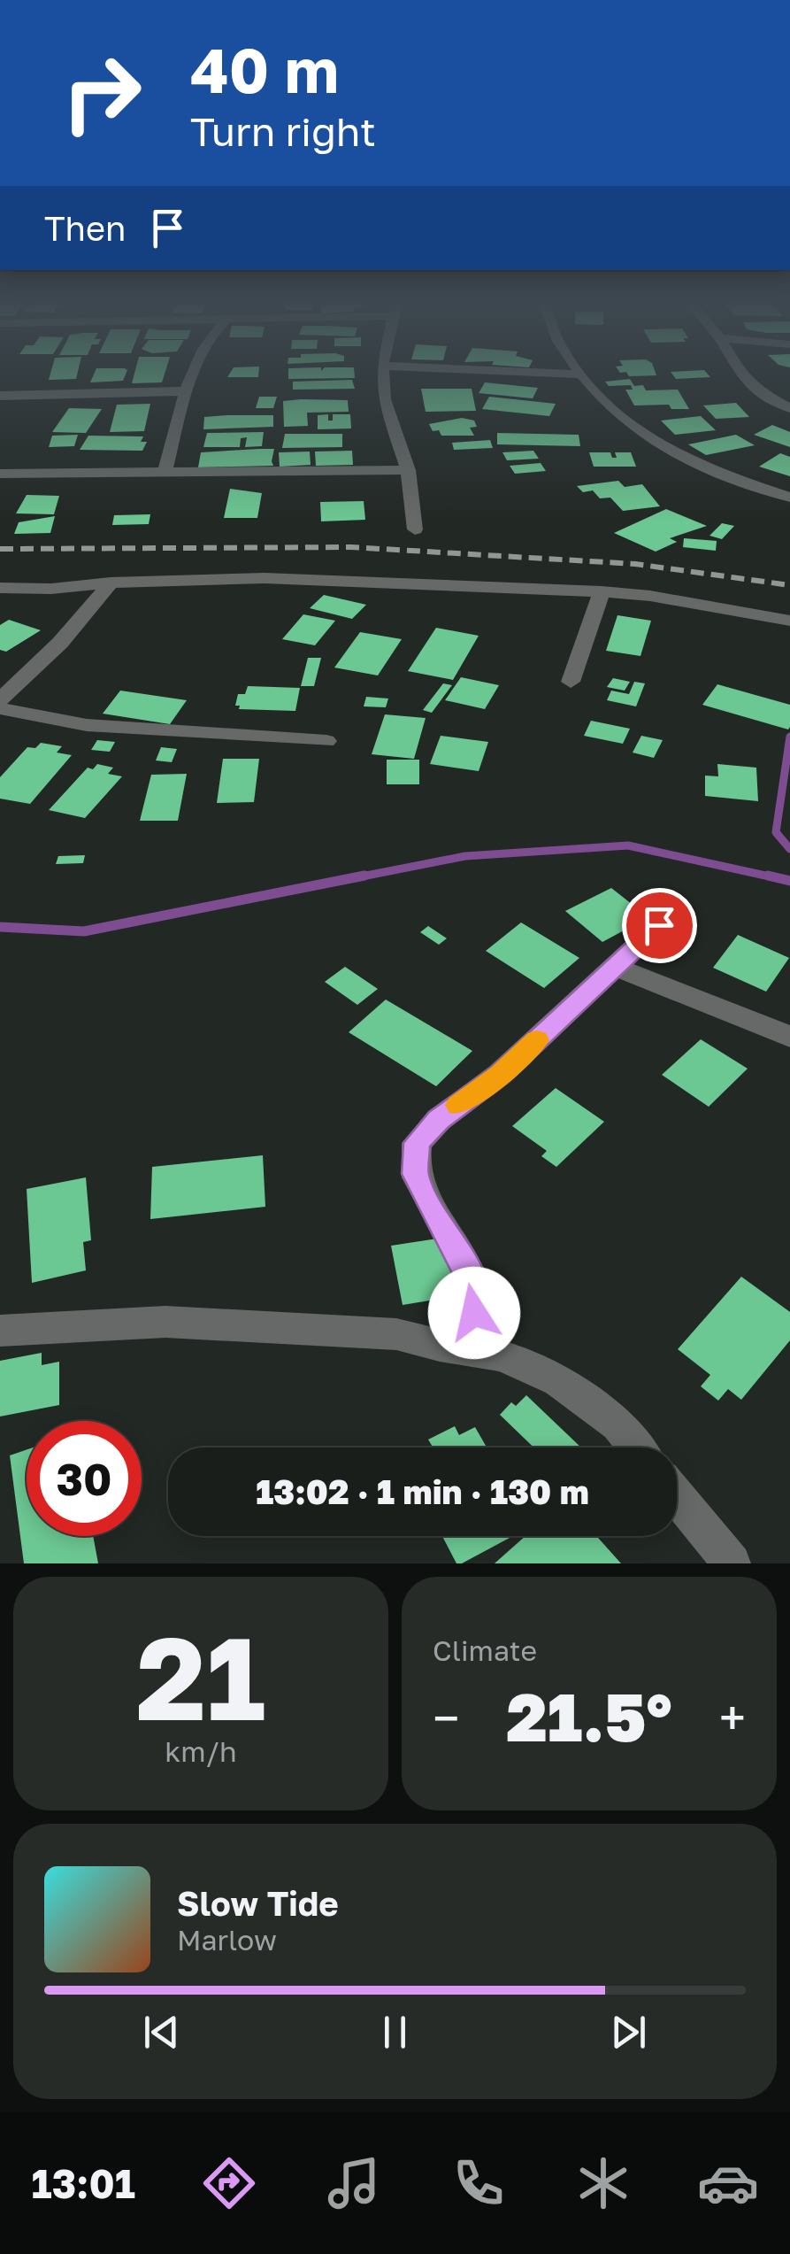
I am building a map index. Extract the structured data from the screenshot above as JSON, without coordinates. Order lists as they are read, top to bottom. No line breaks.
{"page":{"turn":["40 m","Turn right"],"then":"Then","limit":"30","trip":"13:02 · 1 min · 130 m","tile":[["21","km/h"],"Climate"],"heat":["−","21.5°","+"],"song":["Slow Tide","Marlow"],"tabs":"13:01"}}
